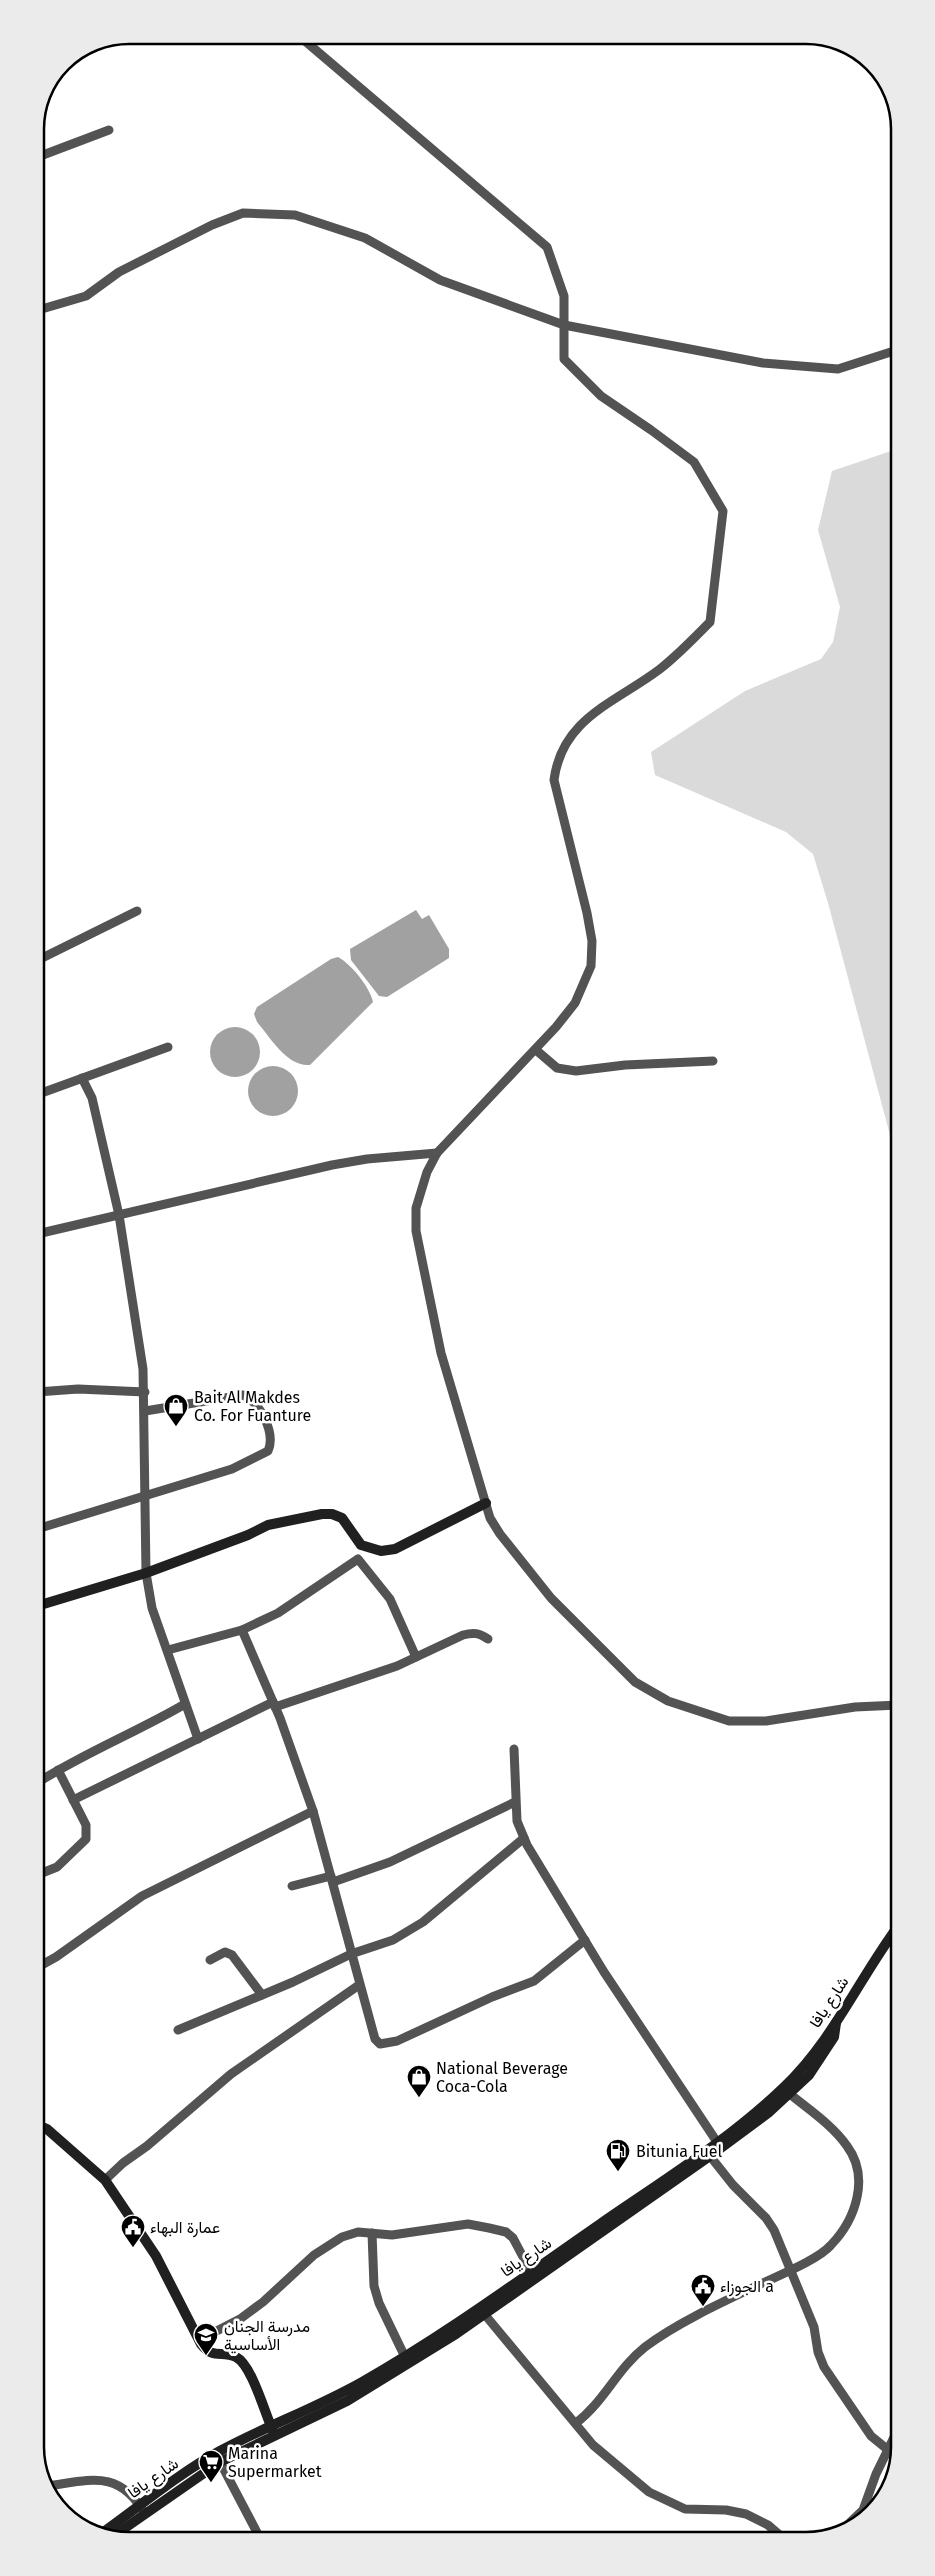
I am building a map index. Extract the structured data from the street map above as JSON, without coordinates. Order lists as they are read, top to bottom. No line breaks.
{"streets":{"street":["شارع يافا"]},"places":{"shop":["Bait Al Makdes Co. For Fuanture","National Beverage Coca-Cola"],"fuel station":["Bitunia Fuel"],"public building":["عمارة البهاء","الجوزاء a"],"school or university":["مدرسة الجنان الأساسية"],"supermarket":["Marina Supermarket"]}}
